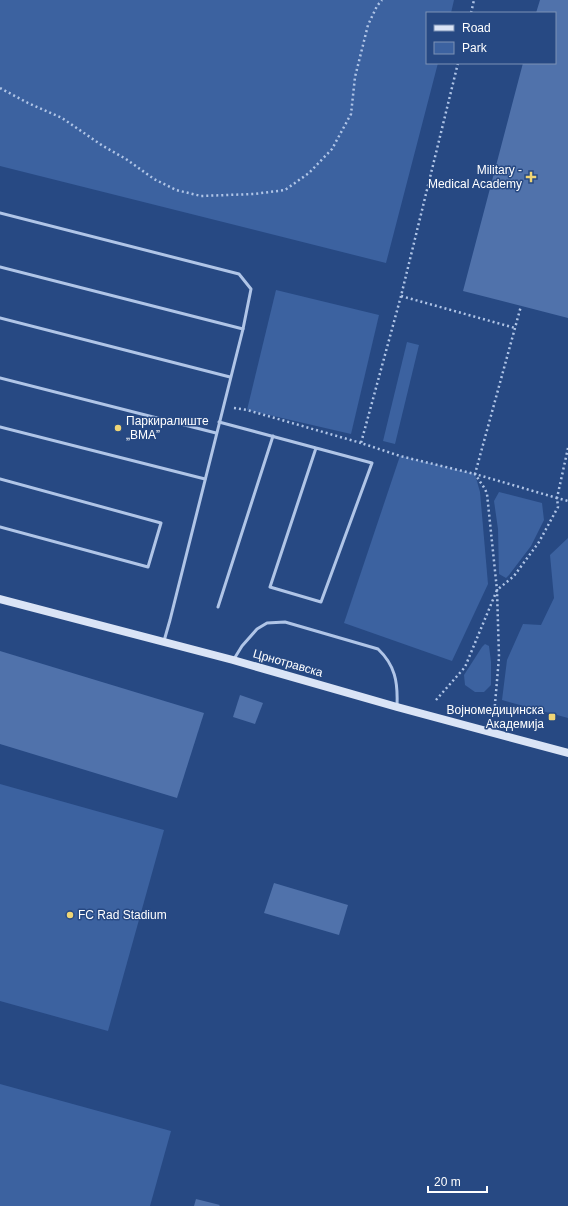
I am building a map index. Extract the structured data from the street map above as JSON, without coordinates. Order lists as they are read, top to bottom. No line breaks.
{"streets":{"main road":["Црнотравска"]},"places":{"health":["Military - Medical Academy"],"other":["Паркиралиште „ВМА”","FC Rad Stadium"],"transit":["Војномедицинска Академија"]},"legend":["Road","Park"],"scale_bar":"20 m"}
